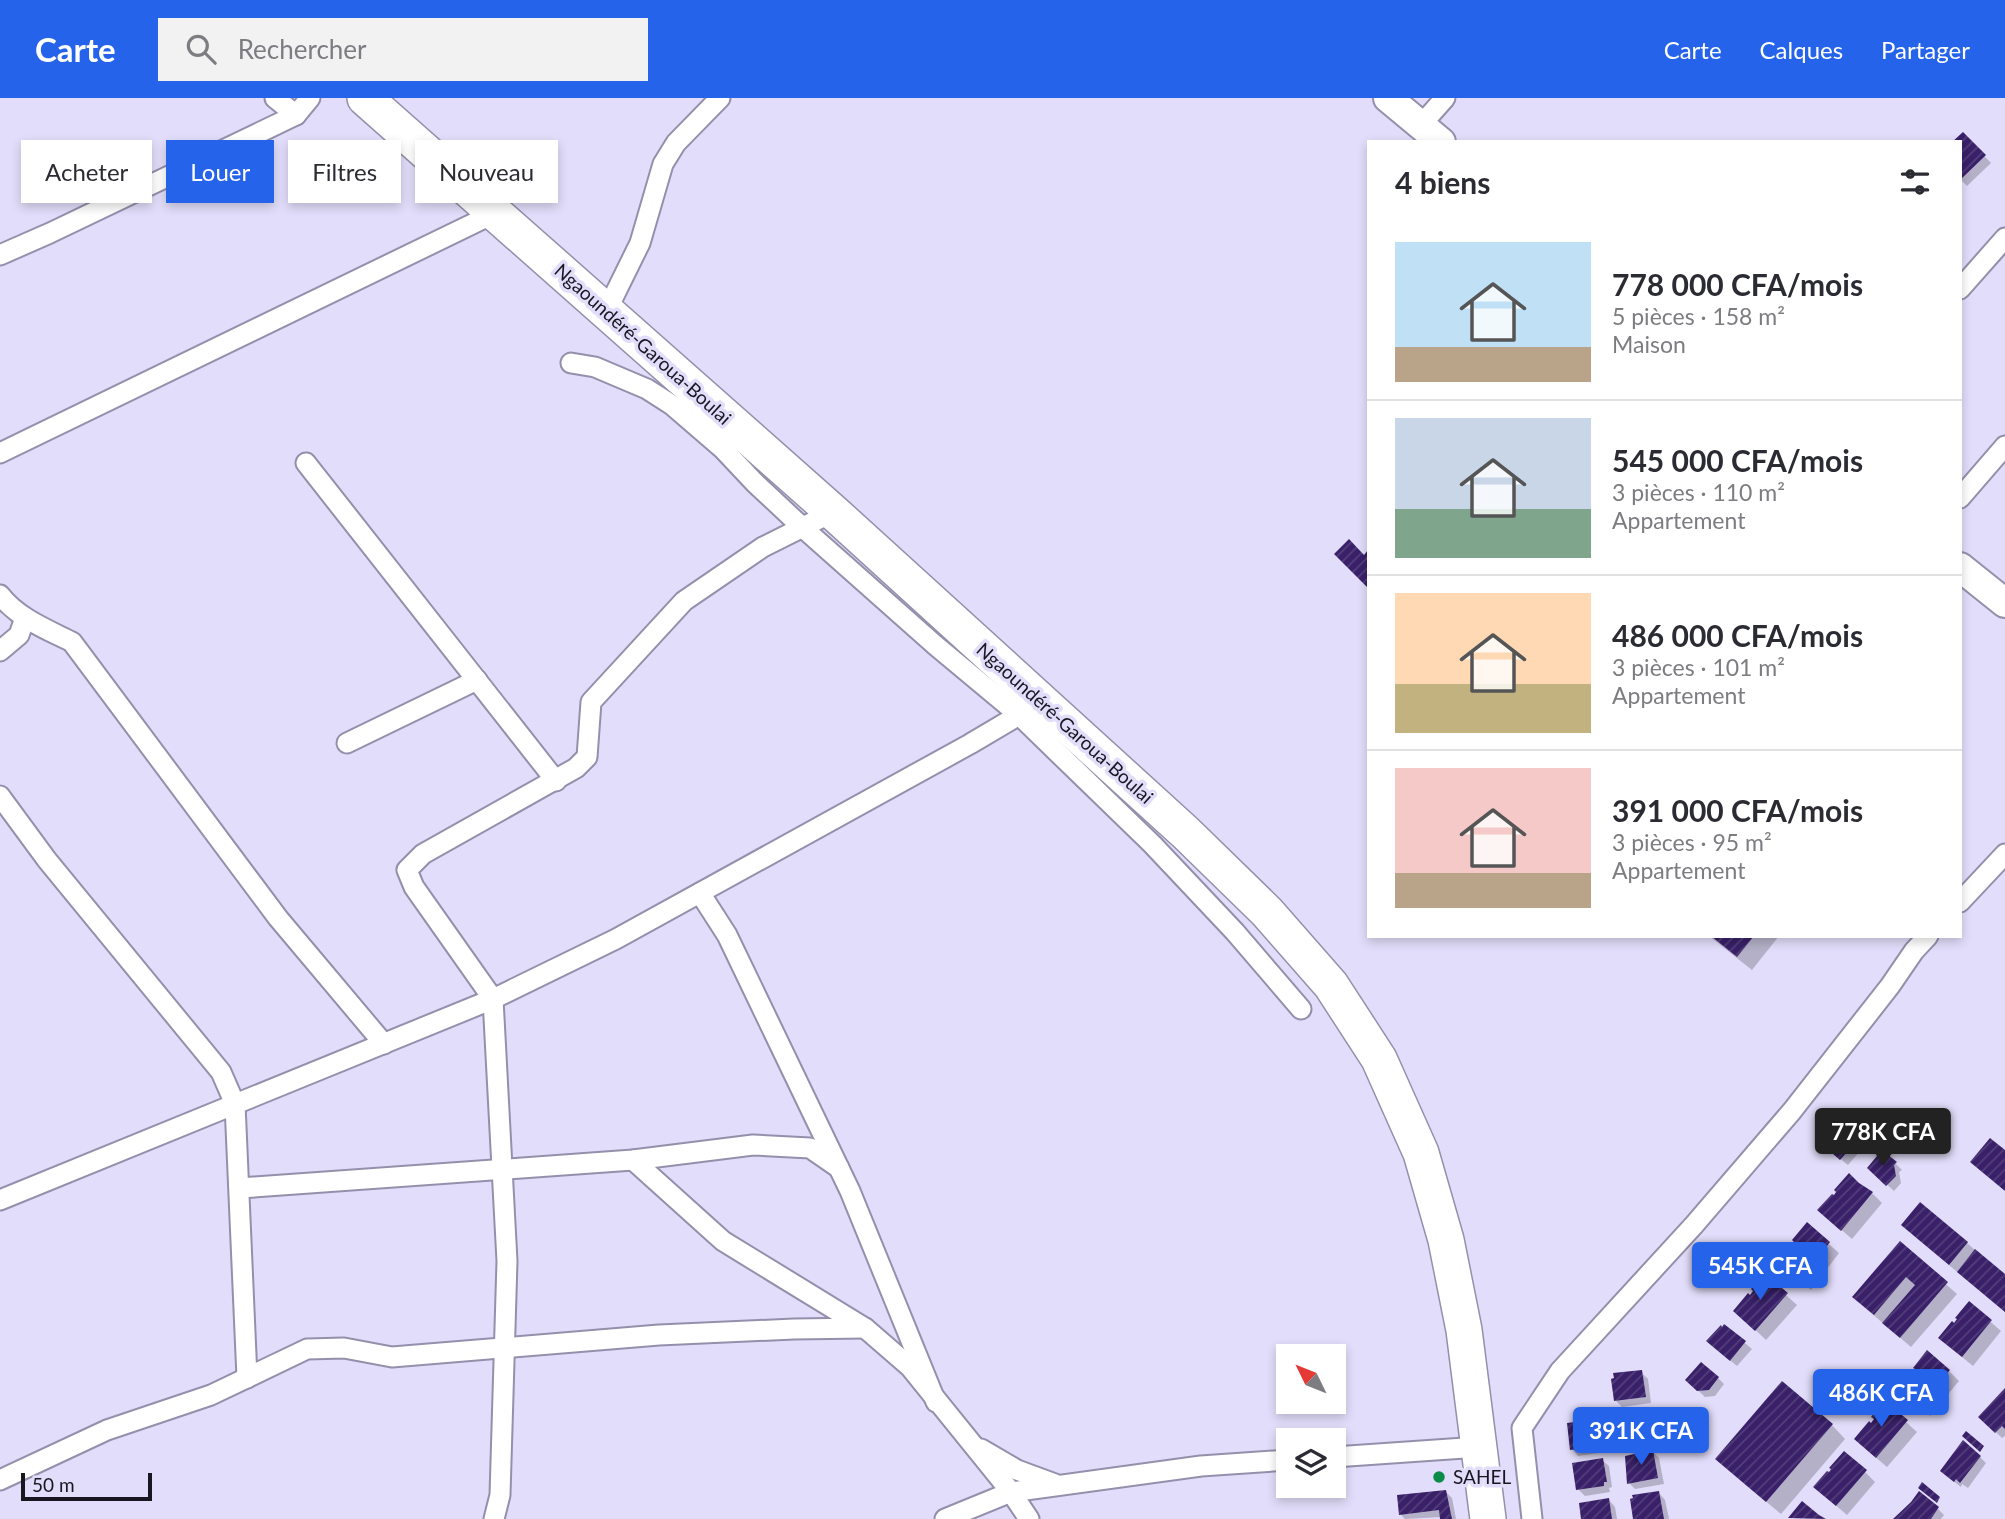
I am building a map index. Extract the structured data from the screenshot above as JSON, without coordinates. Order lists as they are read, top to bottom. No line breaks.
{"streets":{"highway":["Ngaoundéré-Garoua-Boulai"]},"places":["SAHEL"],"scale_bar":"50 m","north":"top left","page":{"header":"Carte","search":"Rechercher","nav":["Carte","Calques","Partager"],"chip":["Acheter","Louer","Filtres","Nouveau"],"heading":"4 biens","list":[{"name":"778 000 CFA/mois","note":"5 pièces · 158 m² · Maison"},{"name":"545 000 CFA/mois","note":"3 pièces · 110 m² · Appartement"},{"name":"486 000 CFA/mois","note":"3 pièces · 101 m² · Appartement"},{"name":"391 000 CFA/mois","note":"3 pièces · 95 m² · Appartement"}],"price":["778K CFA","545K CFA","486K CFA","391K CFA"],"scale":"50 m"}}
